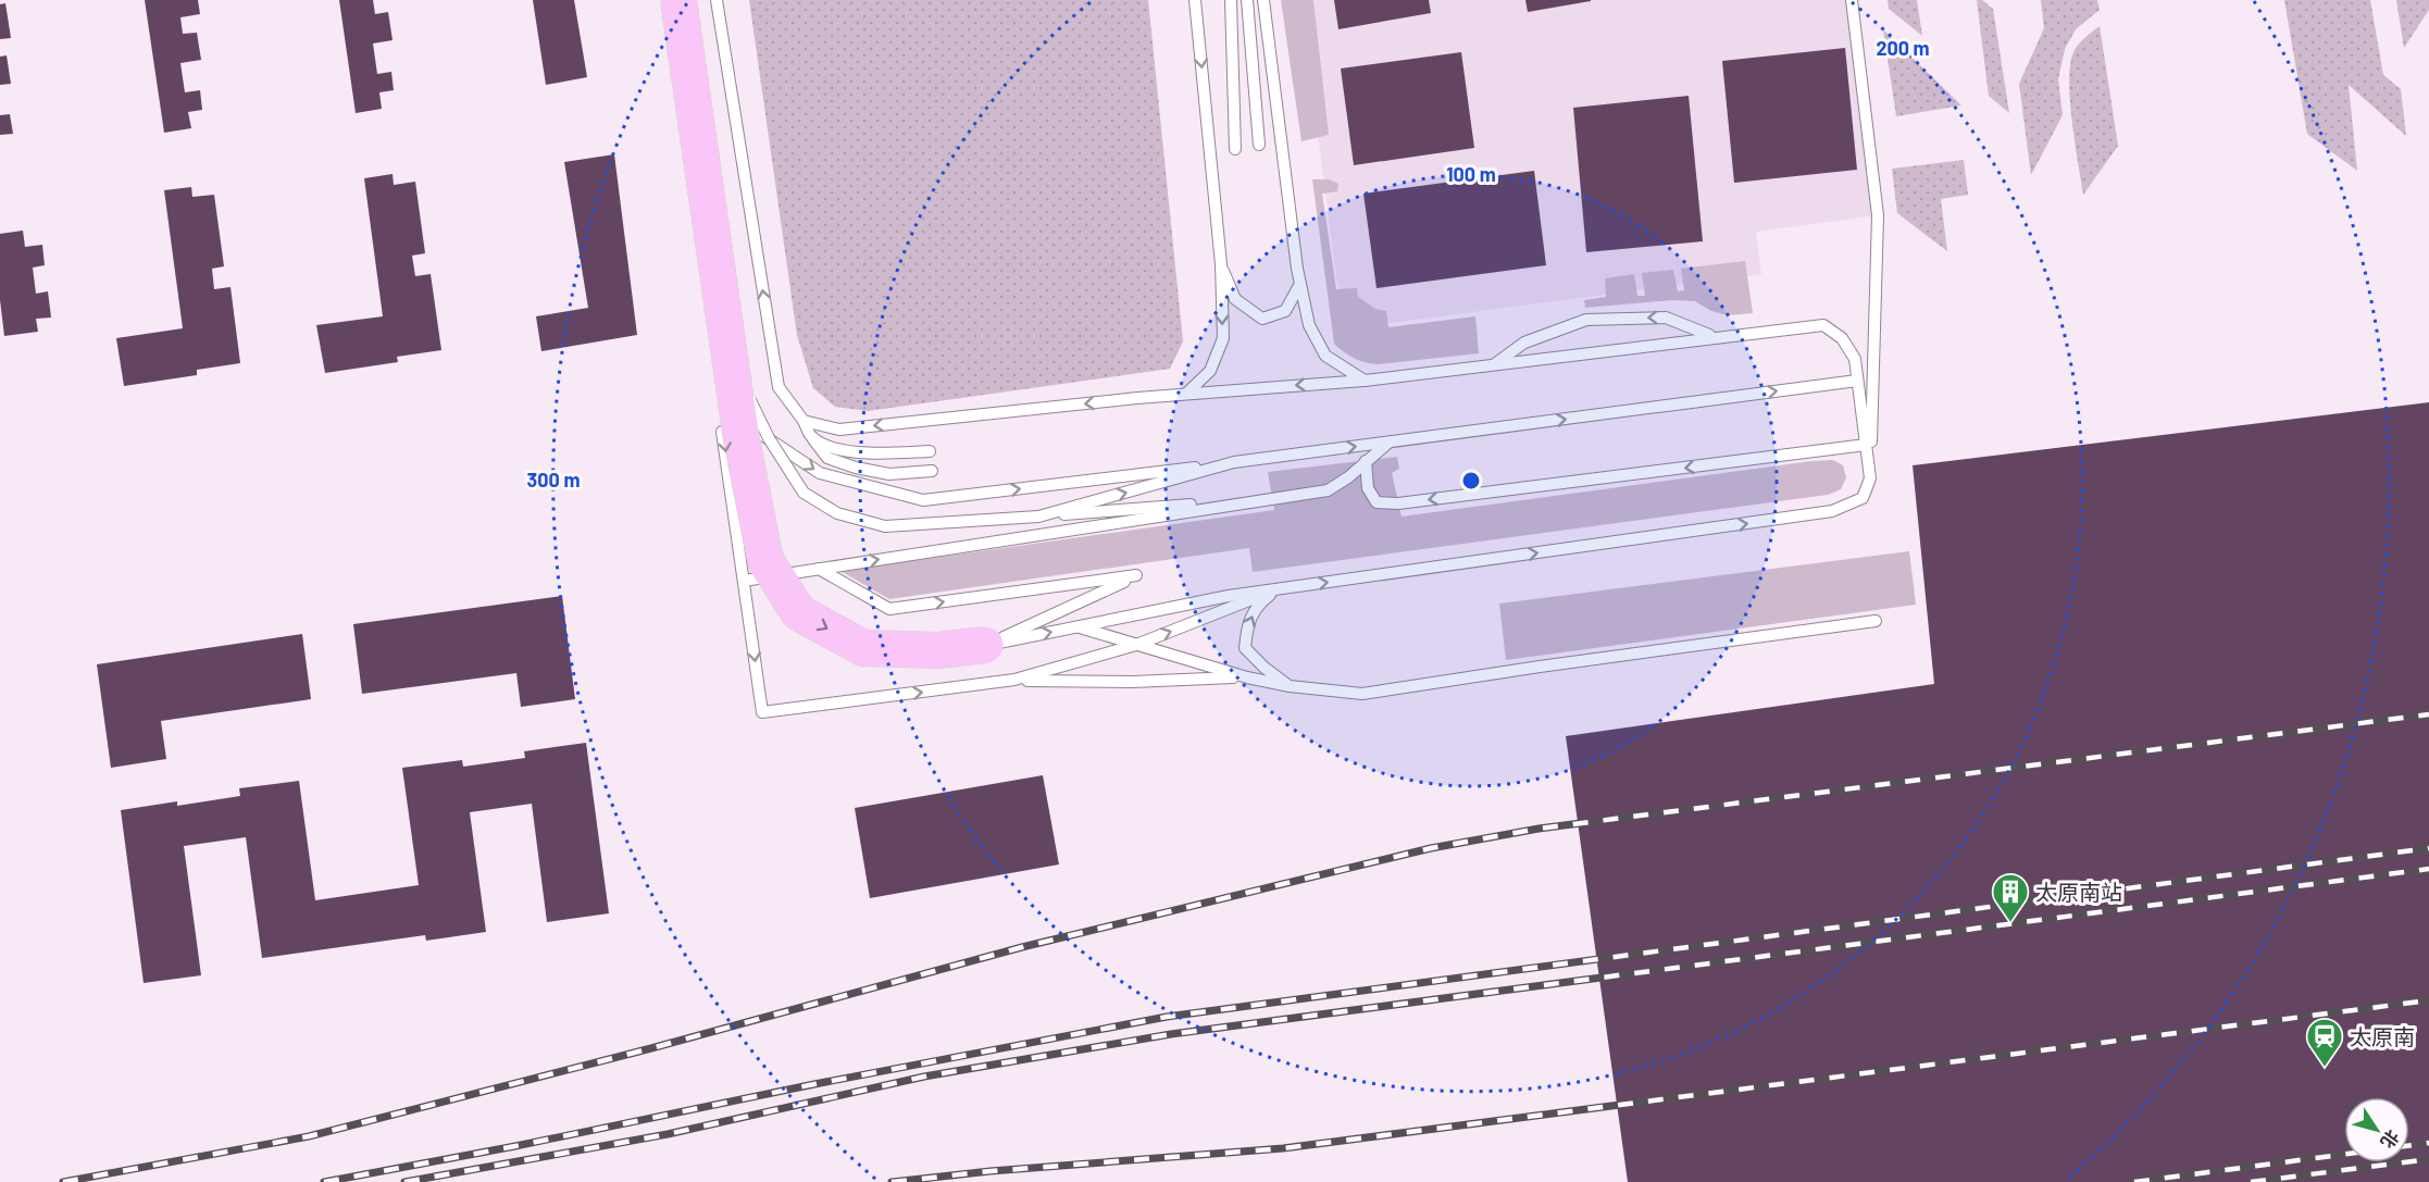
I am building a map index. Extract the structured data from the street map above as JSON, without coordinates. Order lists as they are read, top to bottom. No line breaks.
{"places":{"building":["太原南站"],"station":["太原南"]},"north":"bottom right","rings":["200 m","100 m","300 m"]}
